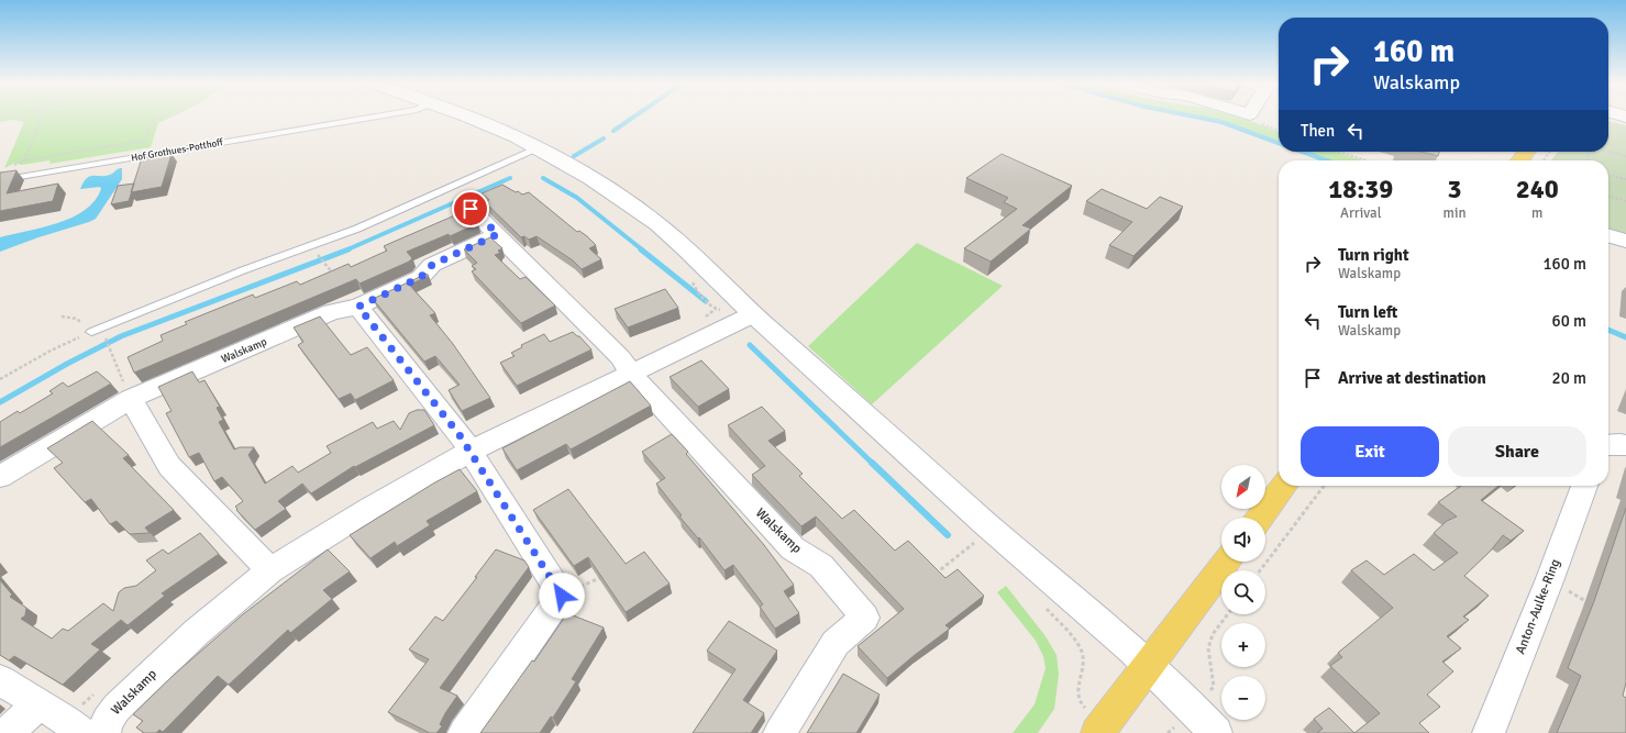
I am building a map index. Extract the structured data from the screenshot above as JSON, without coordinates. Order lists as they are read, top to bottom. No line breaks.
{"streets":{"street":["Walskamp","Anton-Aulke-Ring"],"lane":["Hof Grothues-Potthoff"]},"north":"bottom left","page":{"turn":["160 m","Walskamp"],"then":"Then","eta":["18:39","Arrival","3","min","240","m"],"list":[{"name":"Turn right","note":"Walskamp","value":"160 m"},{"name":"Turn left","note":"Walskamp","value":"60 m"},{"name":"Arrive at destination","value":"20 m"}],"buttons":["Exit","Share"],"map_buttons":["+","−"]}}
